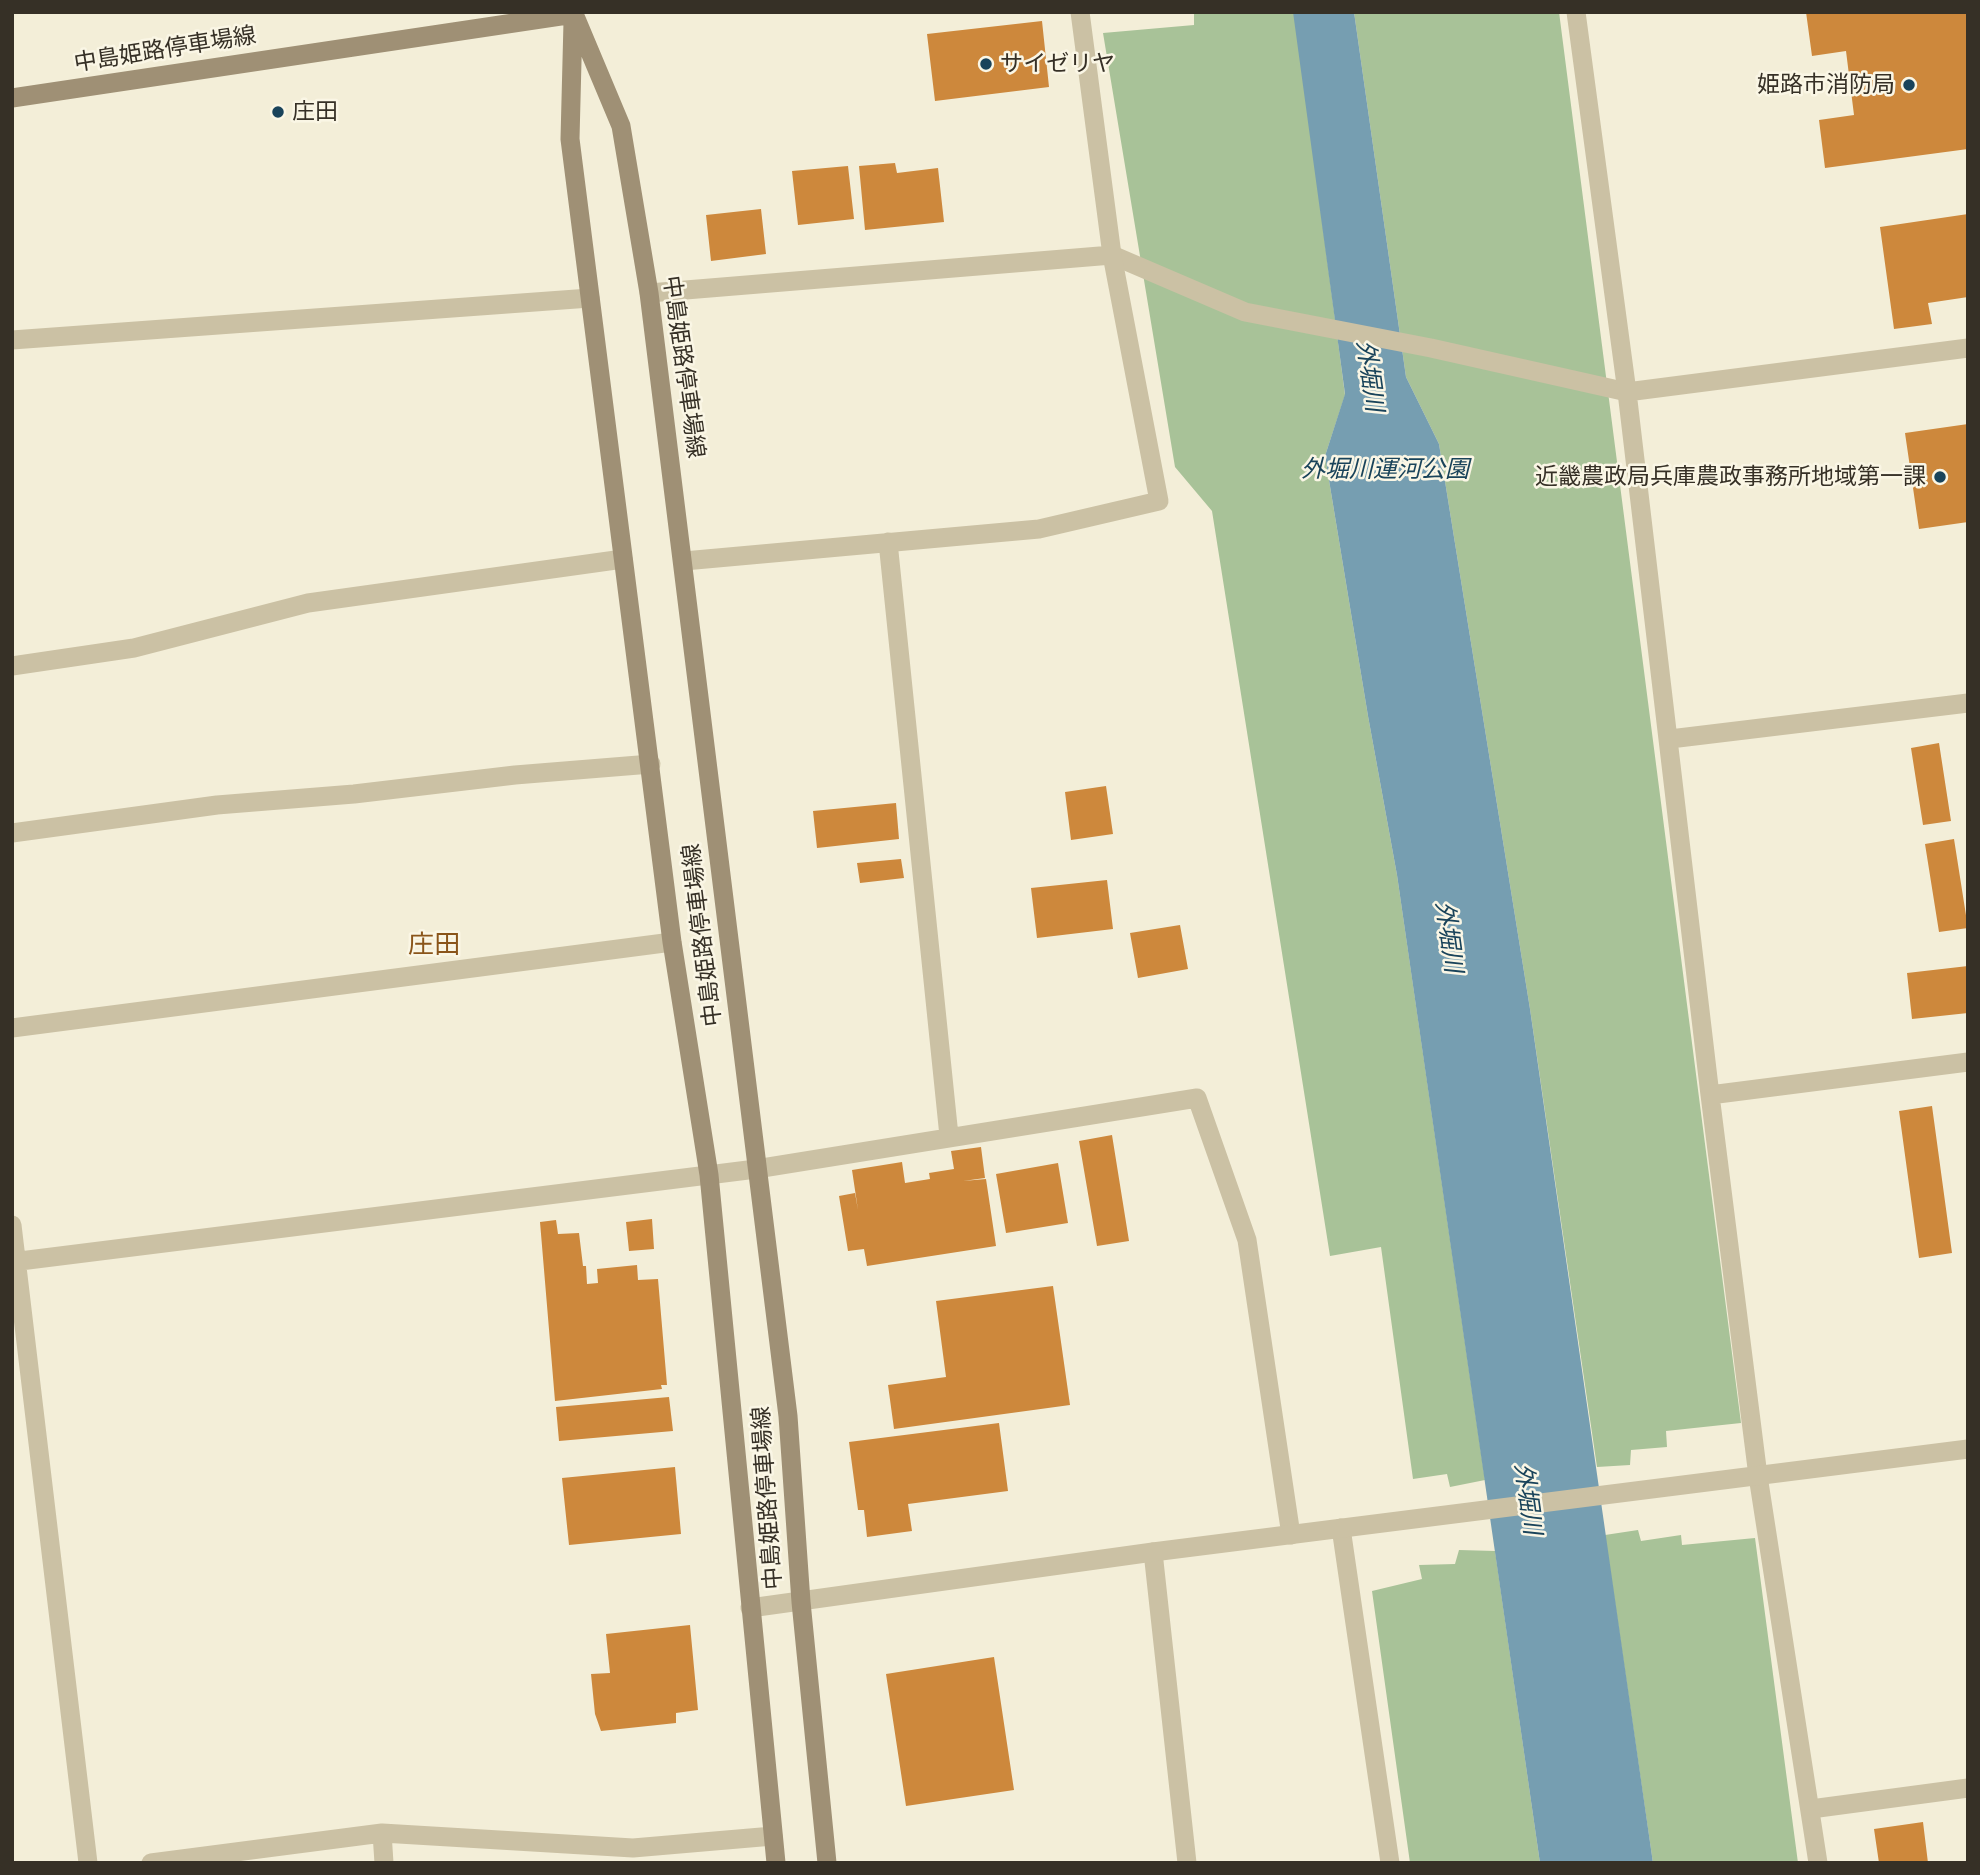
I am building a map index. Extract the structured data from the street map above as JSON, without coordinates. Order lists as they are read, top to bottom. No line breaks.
{"streets":{"main road":["中島姫路停車場線"]},"districts":["庄田"],"water":["外堀川","外堀川運河公園"],"places":["サイゼリヤ","姫路市消防局","庄田","近畿農政局兵庫農政事務所地域第一課"]}
